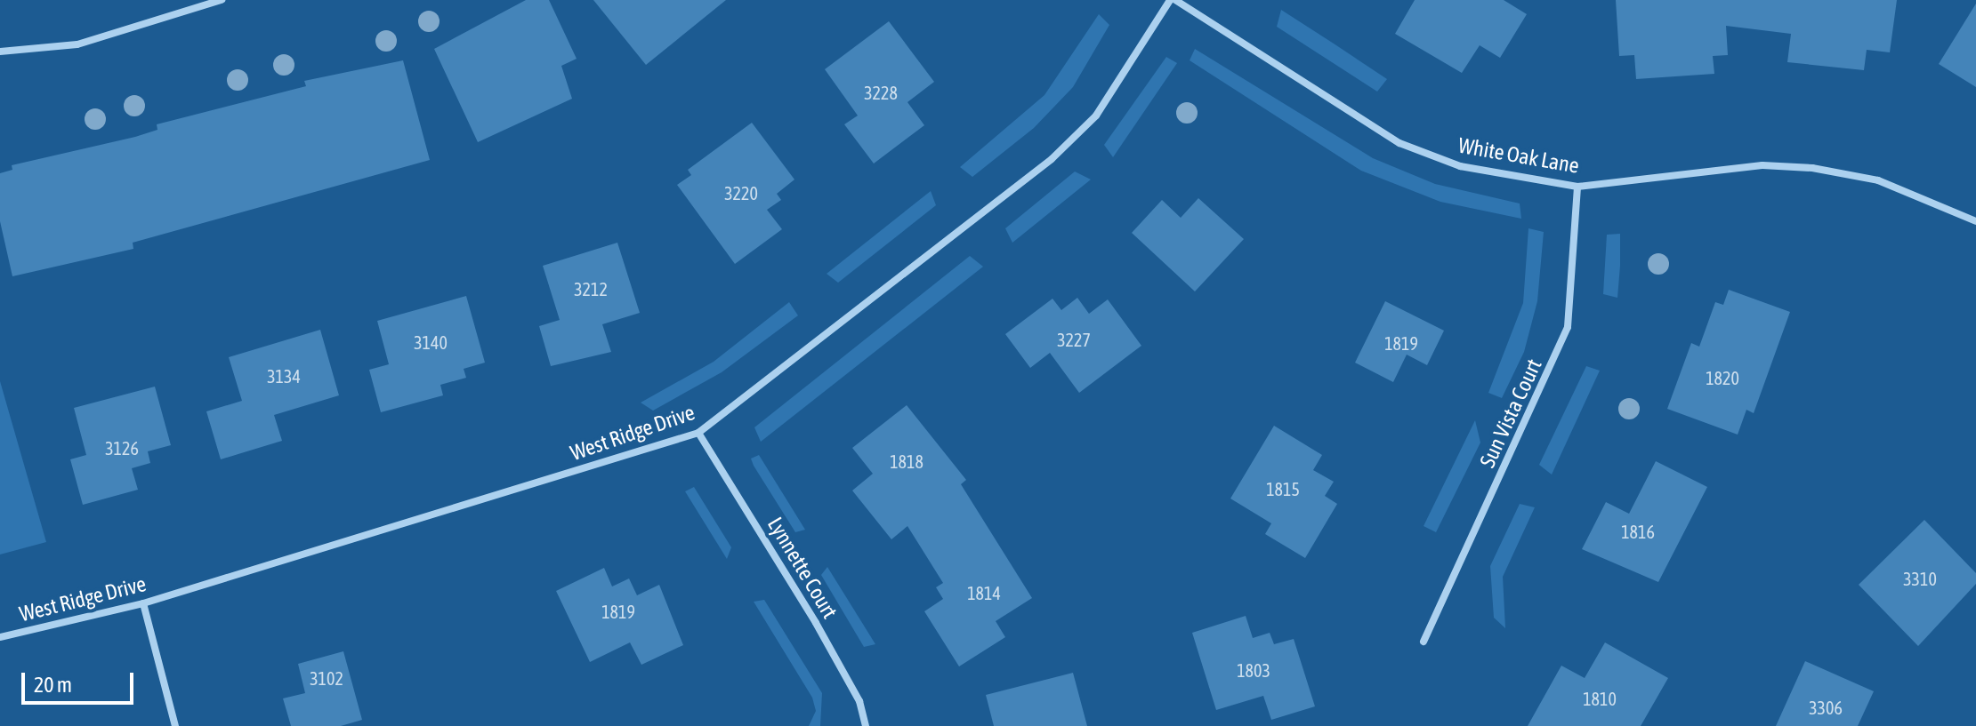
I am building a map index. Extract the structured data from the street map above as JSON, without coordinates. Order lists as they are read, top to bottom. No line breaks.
{"streets":{"street":["White Oak Lane","Sun Vista Court","West Ridge Drive","Lynnette Court"]},"crossings":[["White Oak Lane","Sun Vista Court"],["White Oak Lane","West Ridge Drive"],["West Ridge Drive","Lynnette Court"]],"house_numbers":["3228","3220","3212","3227","3140","1819","3134","1820","3126","1818","1815","1816","3310","1814","1819","1803","3102","1810","3306"],"scale_bar":"20 m"}
